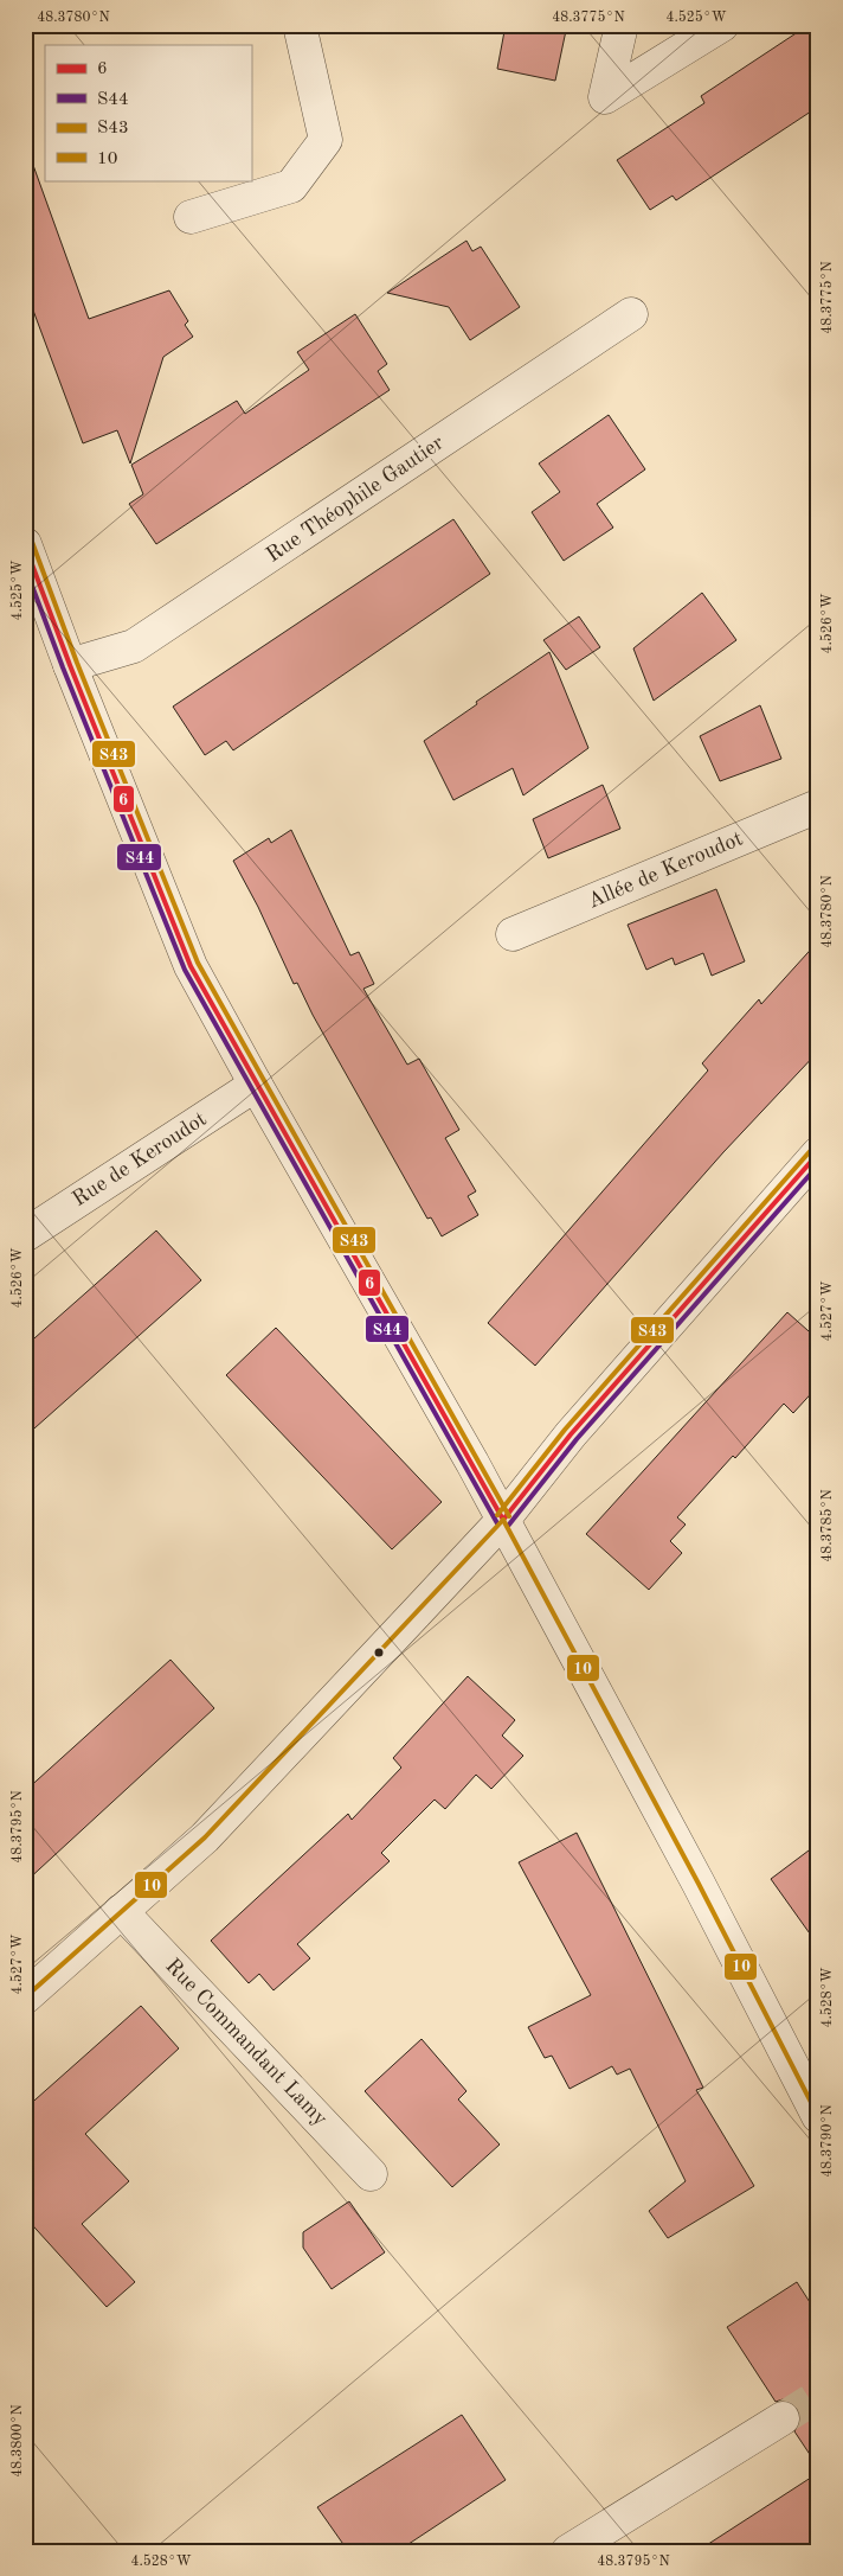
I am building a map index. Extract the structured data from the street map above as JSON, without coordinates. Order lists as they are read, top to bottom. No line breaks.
{"streets":{"street":["Rue Théophile Gautier","Allée de Keroudot","Rue de Keroudot","Rue Commandant Lamy"]},"lines":["transit line S43","transit line 6","transit line S44","transit line 10"],"legend":["6","S44","S43","10"],"coordinates":["48.3780°N","48.3775°N","4.525°W","4.526°W","4.527°W","48.3785°N","48.3795°N","4.528°W","48.3790°N","48.3800°N"]}
